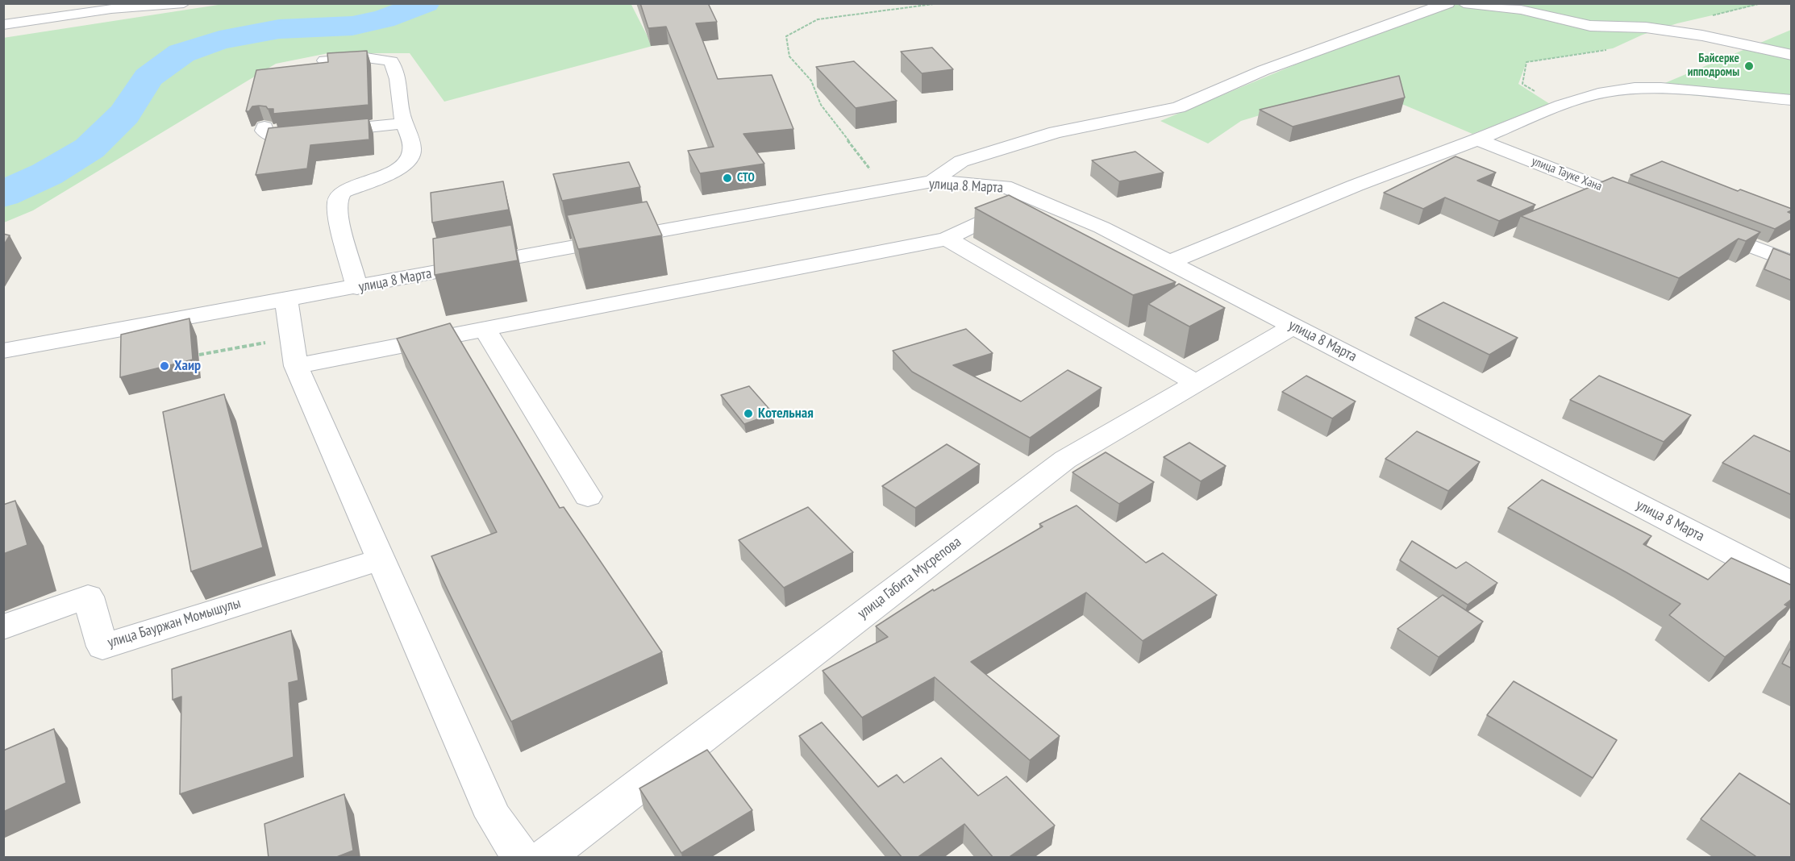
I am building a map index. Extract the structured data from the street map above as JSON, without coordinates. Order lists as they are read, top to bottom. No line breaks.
{"streets":{"street":["улица Тауке Хана","улица 8 Марта","улица Габита Мусрепова","улица Бауржан Момышулы"]},"crossings":[["улица 8 Марта","улица Габита Мусрепова"]],"places":["Байсерке ипподромы","СТО","Хаир","Котельная"]}
